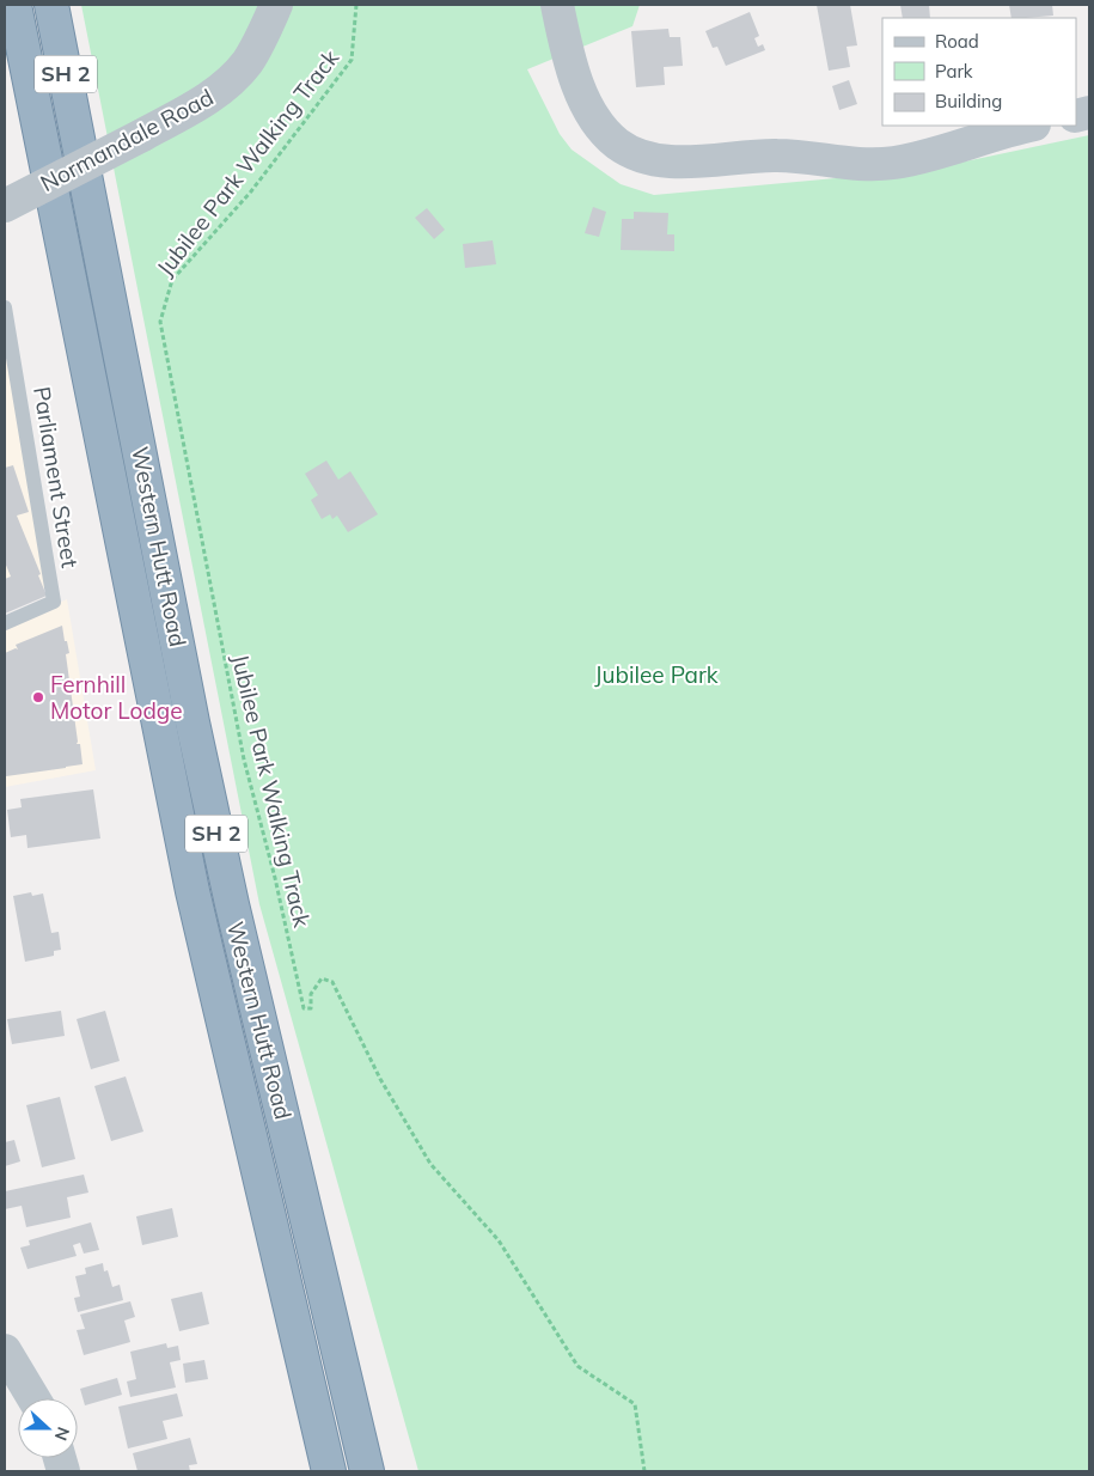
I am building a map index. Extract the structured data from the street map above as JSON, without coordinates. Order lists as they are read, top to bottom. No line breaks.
{"streets":{"highway":["SH 2","Western Hutt Road"],"street":["Normandale Road"],"lane":["Parliament Street"],"path":["Jubilee Park Walking Track"]},"parks":["Jubilee Park"],"places":["Fernhill Motor Lodge"],"legend":["Road","Park","Building"],"north":"right"}
